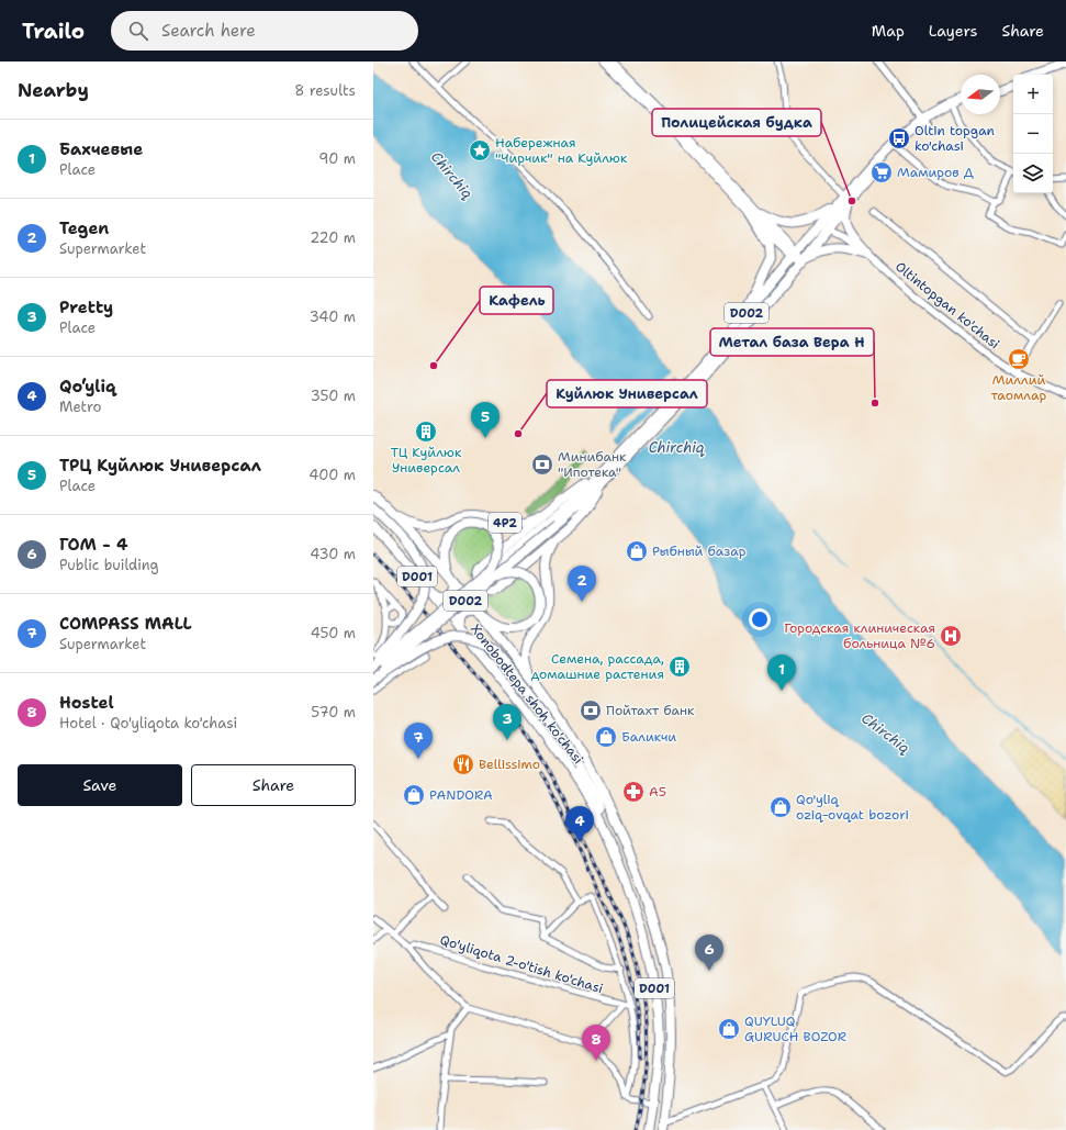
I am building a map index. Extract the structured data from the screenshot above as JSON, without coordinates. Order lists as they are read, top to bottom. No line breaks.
{"streets":{"highway":["D002","4P2","D001","Xonobodtepa shoh ko'chasi"],"street":["Oltintopgan ko'chasi","Qo'yliqota 2-o'tish ko'chasi"]},"crossings":[["Oltintopgan ko'chasi","D002"],["D002","4P2"],["4P2","Xonobodtepa shoh ko'chasi"]],"water":["Chirchiq"],"places":{"bus stop":["Oltin topgan ko'chasi"],"place":["Набережная \"Чирчик\" на Куйлюк"],"supermarket":["Мамиров Д"],"other":["Полицейская будка","Кафель","Метал база Вера Н","Куйлюк Универсал"],"cafe":["Миллий таомлар"],"building":["ТЦ Куйлюк Универсал","Семена, рассада, домашние растения"],"bank":["Минибанк \"Ипотека\"","Пойтахт банк"],"shop":["Рыбный базар","Баликчи","PANDORA","Qo'yliq oziq-ovqat bozori","QUYLUQ GURUCH BOZOR"],"hospital":["Городская клиническая больница №6"],"restaurant":["Bellissimo"],"pharmacy":["А5"]},"north":"left","page":{"header":"Trailo","search":"Search here","nav":["Map","Layers","Share"],"heading":["Nearby","8 results"],"map_buttons":["+","−"],"list":[{"mark":"1","name":"Бахчевые","note":"Place","value":"90 m"},{"mark":"2","name":"Tegen","note":"Supermarket","value":"220 m"},{"mark":"3","name":"Pretty","note":"Place","value":"340 m"},{"mark":"4","name":"Qo‘yliq","note":"Metro","value":"350 m"},{"mark":"5","name":"ТРЦ Куйлюк Универсал","note":"Place","value":"400 m"},{"mark":"6","name":"ГОМ - 4","note":"Public building","value":"430 m"},{"mark":"7","name":"COMPASS MALL","note":"Supermarket","value":"450 m"},{"mark":"8","name":"Hostel","note":"Hotel · Qo'yliqota ko'chasi","value":"570 m"}],"pins":["5","2","1","3","7","4","6","8"],"buttons":["Save","Share"]}}
